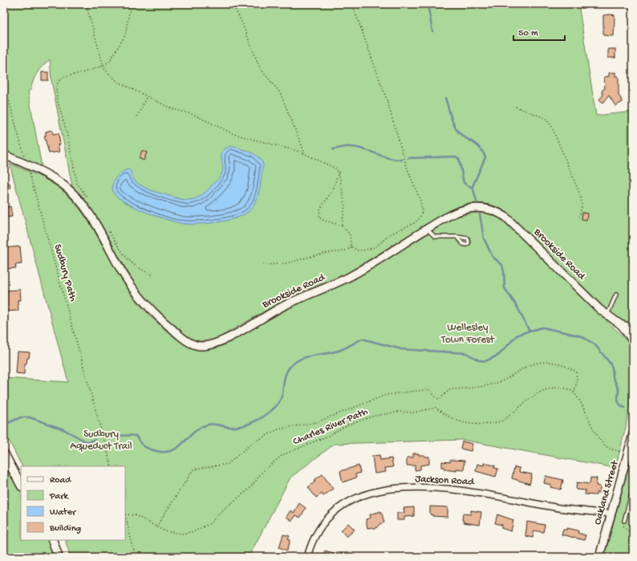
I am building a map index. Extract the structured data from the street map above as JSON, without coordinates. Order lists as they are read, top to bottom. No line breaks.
{"streets":{"street":["Brookside Road","Jackson Road","Oakland Street"],"path":["Sudbury Path","Charles River Path"]},"crossings":[["Brookside Road","Sudbury Path"],["Jackson Road","Oakland Street"]],"parks":["Wellesley Town Forest","Sudbury Aqueduct Trail"],"legend":["Road","Park","Water","Building"],"scale_bar":"50 m"}
